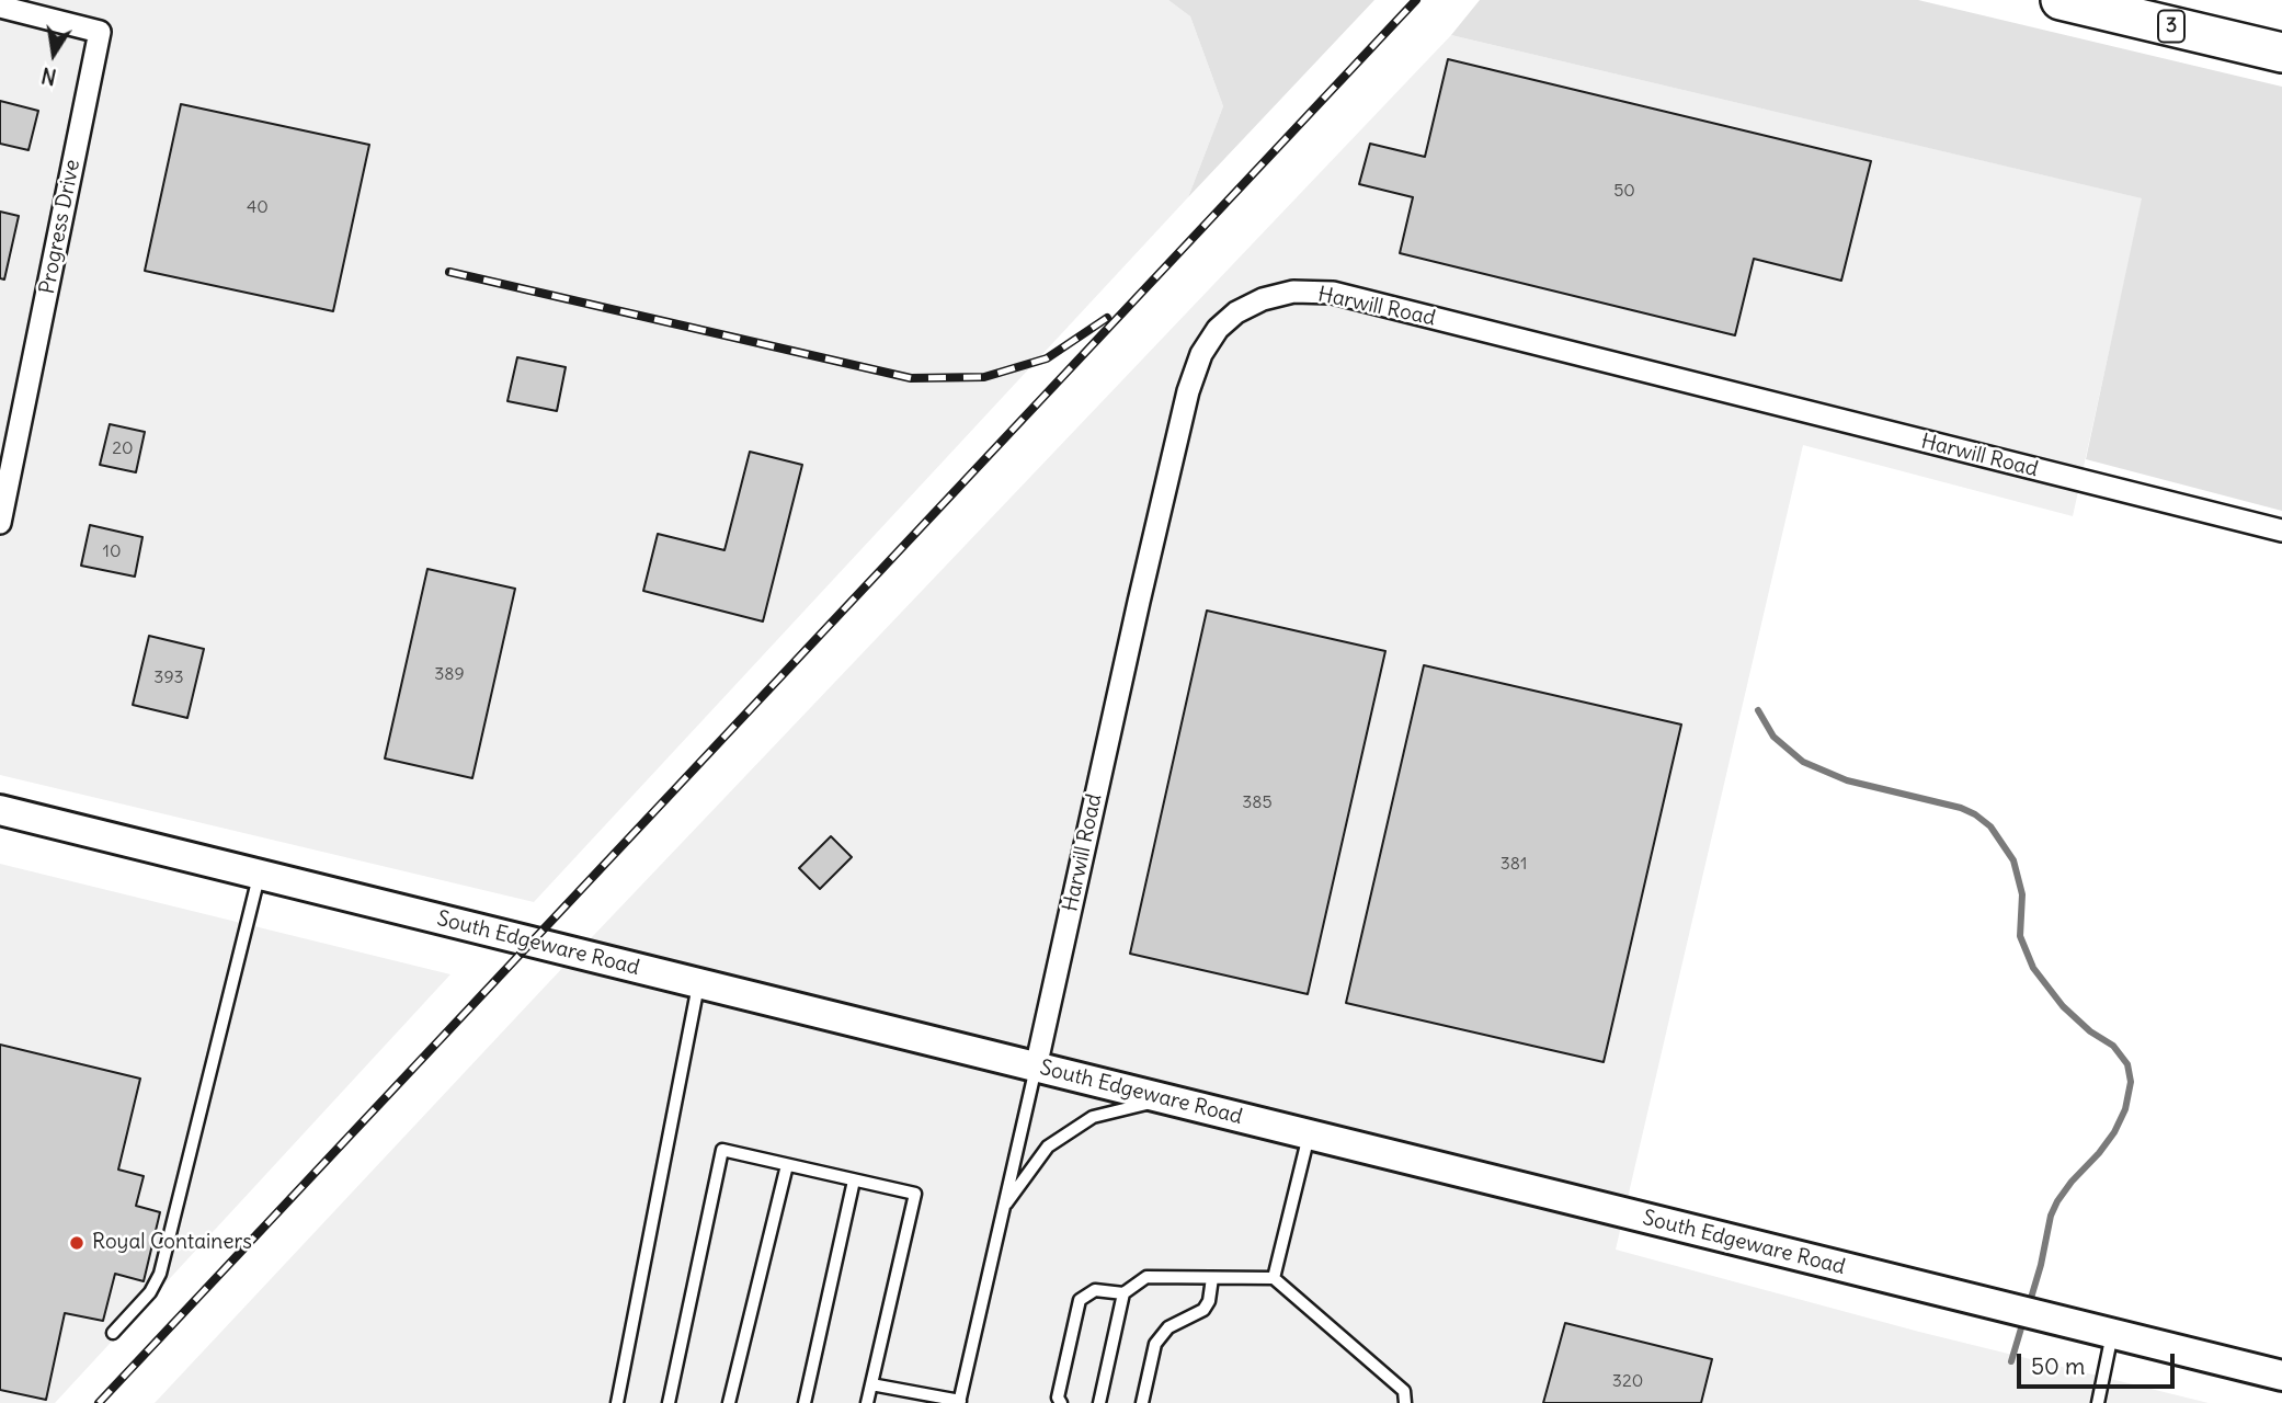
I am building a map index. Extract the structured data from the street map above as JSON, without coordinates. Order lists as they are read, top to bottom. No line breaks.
{"streets":{"highway":["3"],"main road":["South Edgeware Road"],"street":["Progress Drive","Harwill Road"]},"crossings":[["Harwill Road","South Edgeware Road"]],"places":["Royal Containers"],"house_numbers":["50","40","20","10","389","393","385","381","320"],"scale_bar":"50 m","north":"bottom"}
